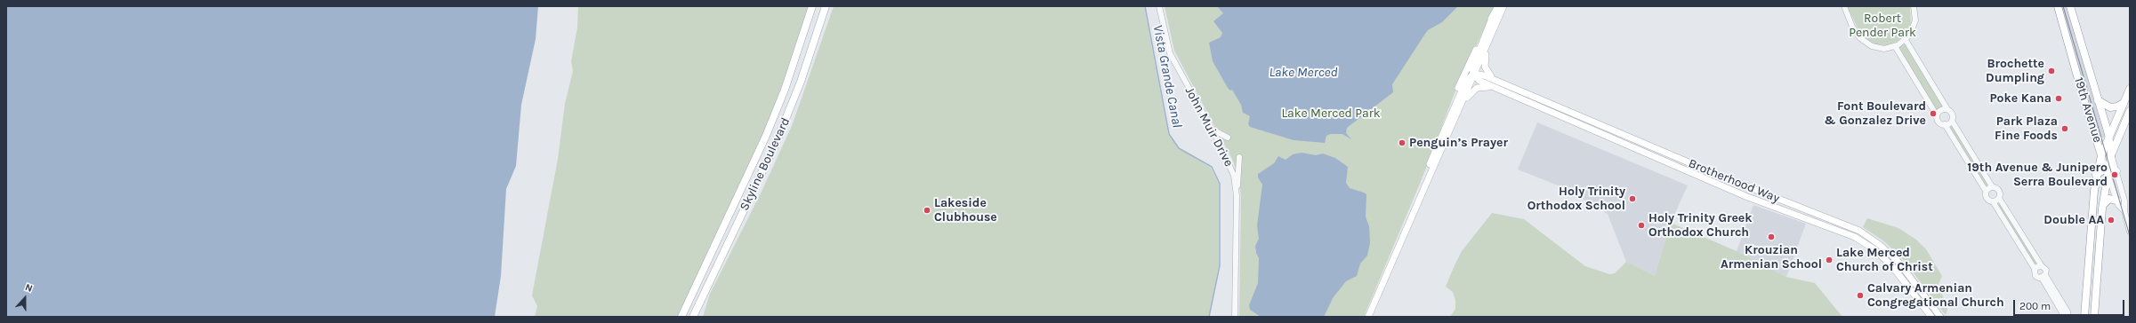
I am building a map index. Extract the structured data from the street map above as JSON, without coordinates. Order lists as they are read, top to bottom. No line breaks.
{"streets":{"main road":["19th Avenue","Skyline Boulevard","Brotherhood Way"],"street":["John Muir Drive"]},"water":["Lake Merced","Vista Grande Canal"],"parks":["Robert Pender Park","Lake Merced Park"],"places":["Brochette Dumpling","Poke Kana","Font Boulevard & Gonzalez Drive","Park Plaza Fine Foods","Penguin’s Prayer","19th Avenue & Junipero Serra Boulevard","Holy Trinity Orthodox School","Lakeside Clubhouse","Double AA","Holy Trinity Greek Orthodox Church","Krouzian Armenian School","Lake Merced Church of Christ","Calvary Armenian Congregational Church"],"scale_bar":"200 m","north":"top"}
